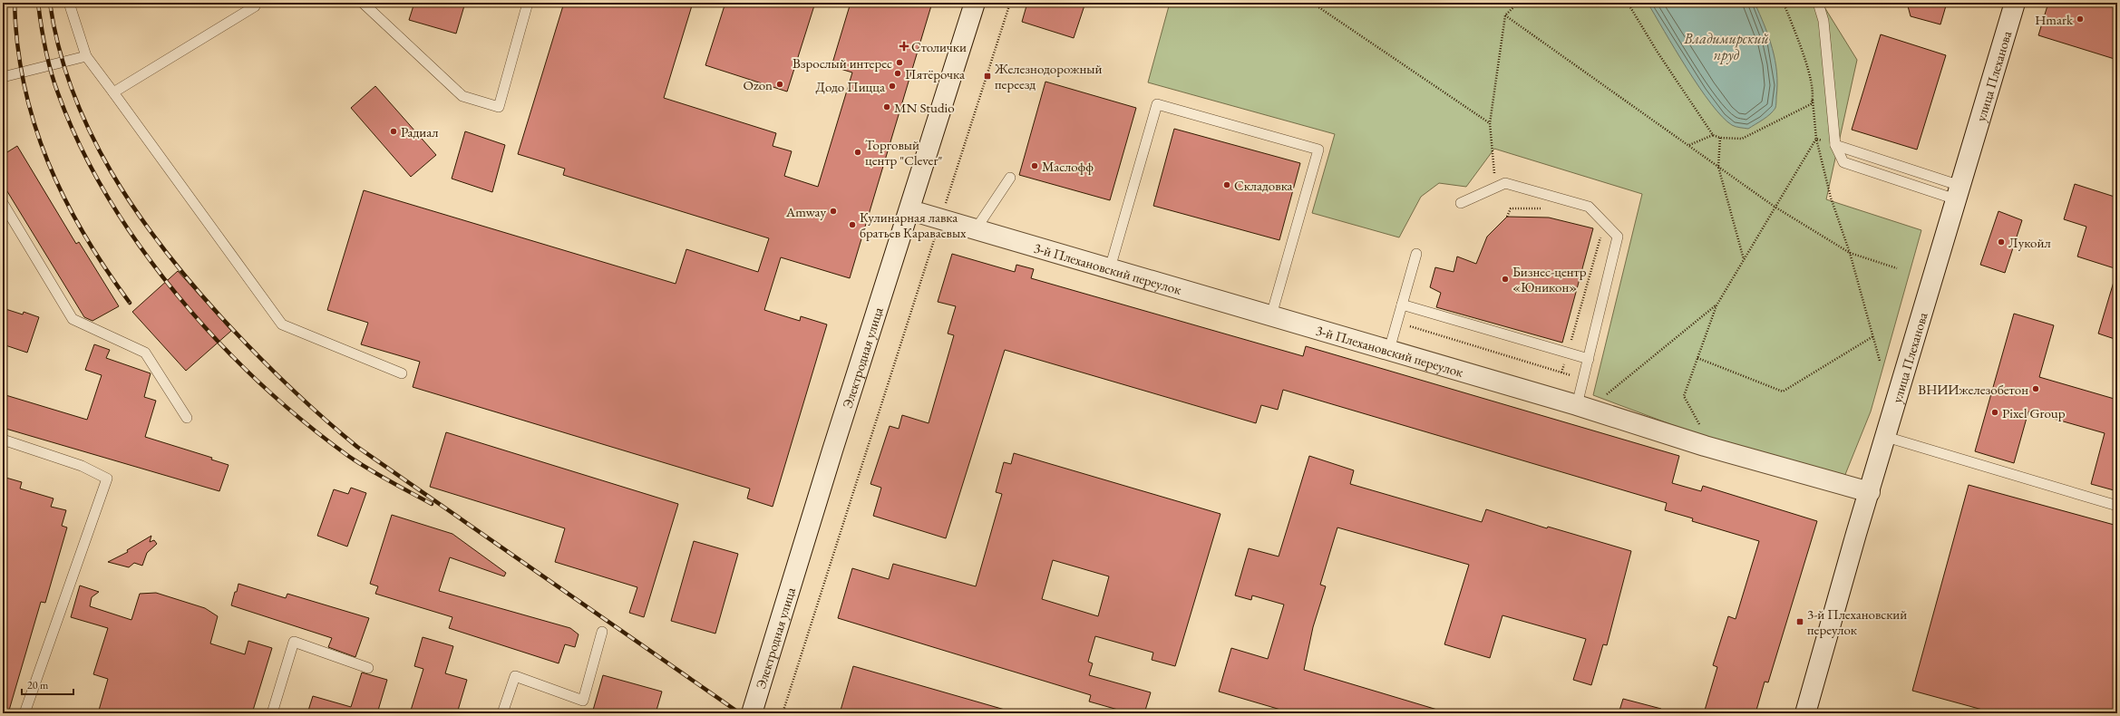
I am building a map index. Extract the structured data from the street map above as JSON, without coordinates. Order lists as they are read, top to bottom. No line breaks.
{"streets":{"street":["улица Плеханова","3-й Плехановский переулок","Электродная улица"]},"crossings":[["улица Плеханова","3-й Плехановский переулок"],["3-й Плехановский переулок","Электродная улица"]],"water":["Владимирский пруд"],"places":{"other":["Hmark","Взрослый интерес","Пятёрочка","Ozon","Додо Пицца","MN Studio","Радиал","Торговый центр \"Clever\"","Маслофф","Складовка","Amway","Кулинарная лавка братьев Караваевых","Лукойл","Бизнес-центр «Юникон»","ВНИИжелезобетон","Pixel Group"],"health":["Столички"],"transit":["Железнодорожный переезд","3-й Плехановский переулок"]},"scale_bar":"20 m"}
